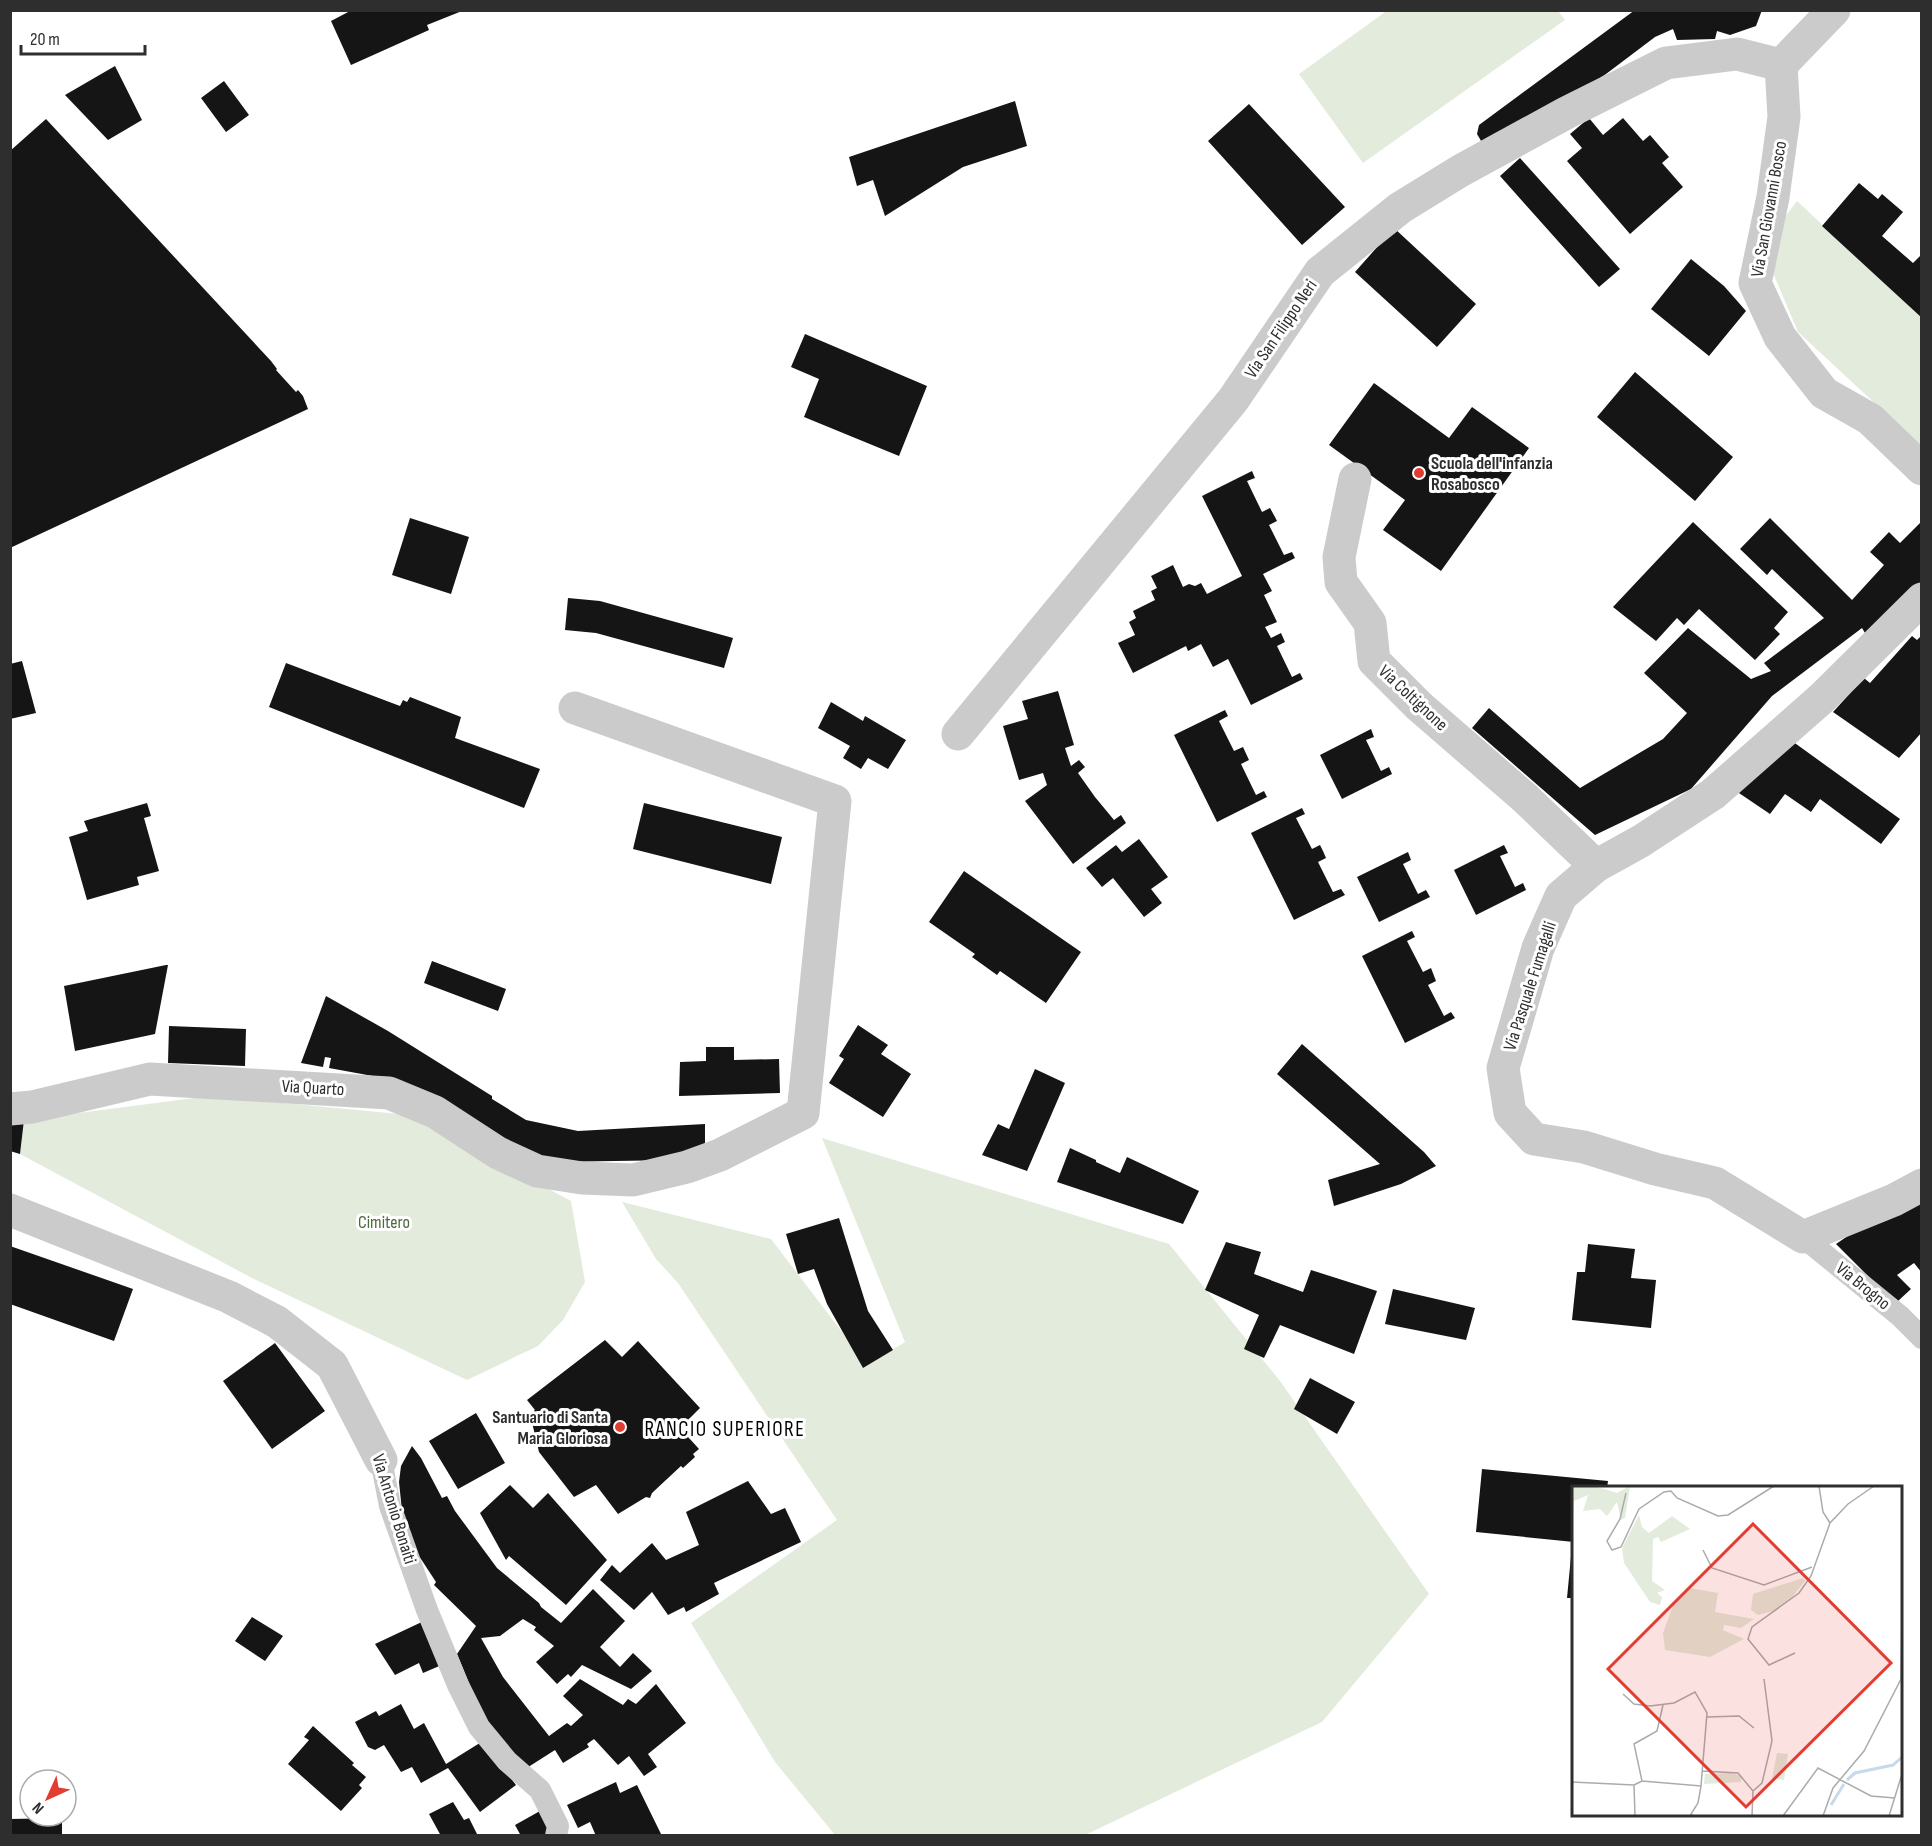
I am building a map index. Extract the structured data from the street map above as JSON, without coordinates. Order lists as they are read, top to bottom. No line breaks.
{"streets":{"street":["Via San Giovanni Bosco","Via San Filippo Neri","Via Coltignone","Via Pasquale Fumagalli","Via Quarto","Via Antonio Bonaiti"],"lane":["Via Brogno"]},"crossings":[["Via San Giovanni Bosco","Via San Filippo Neri"],["Via Coltignone","Via Pasquale Fumagalli"],["Via Pasquale Fumagalli","Via Brogno"]],"districts":["RANCIO SUPERIORE"],"parks":["Cimitero"],"places":["Scuola dell'infanzia Rosabosco","Santuario di Santa Maria Gloriosa"],"scale_bar":"20 m","north":"bottom left"}
